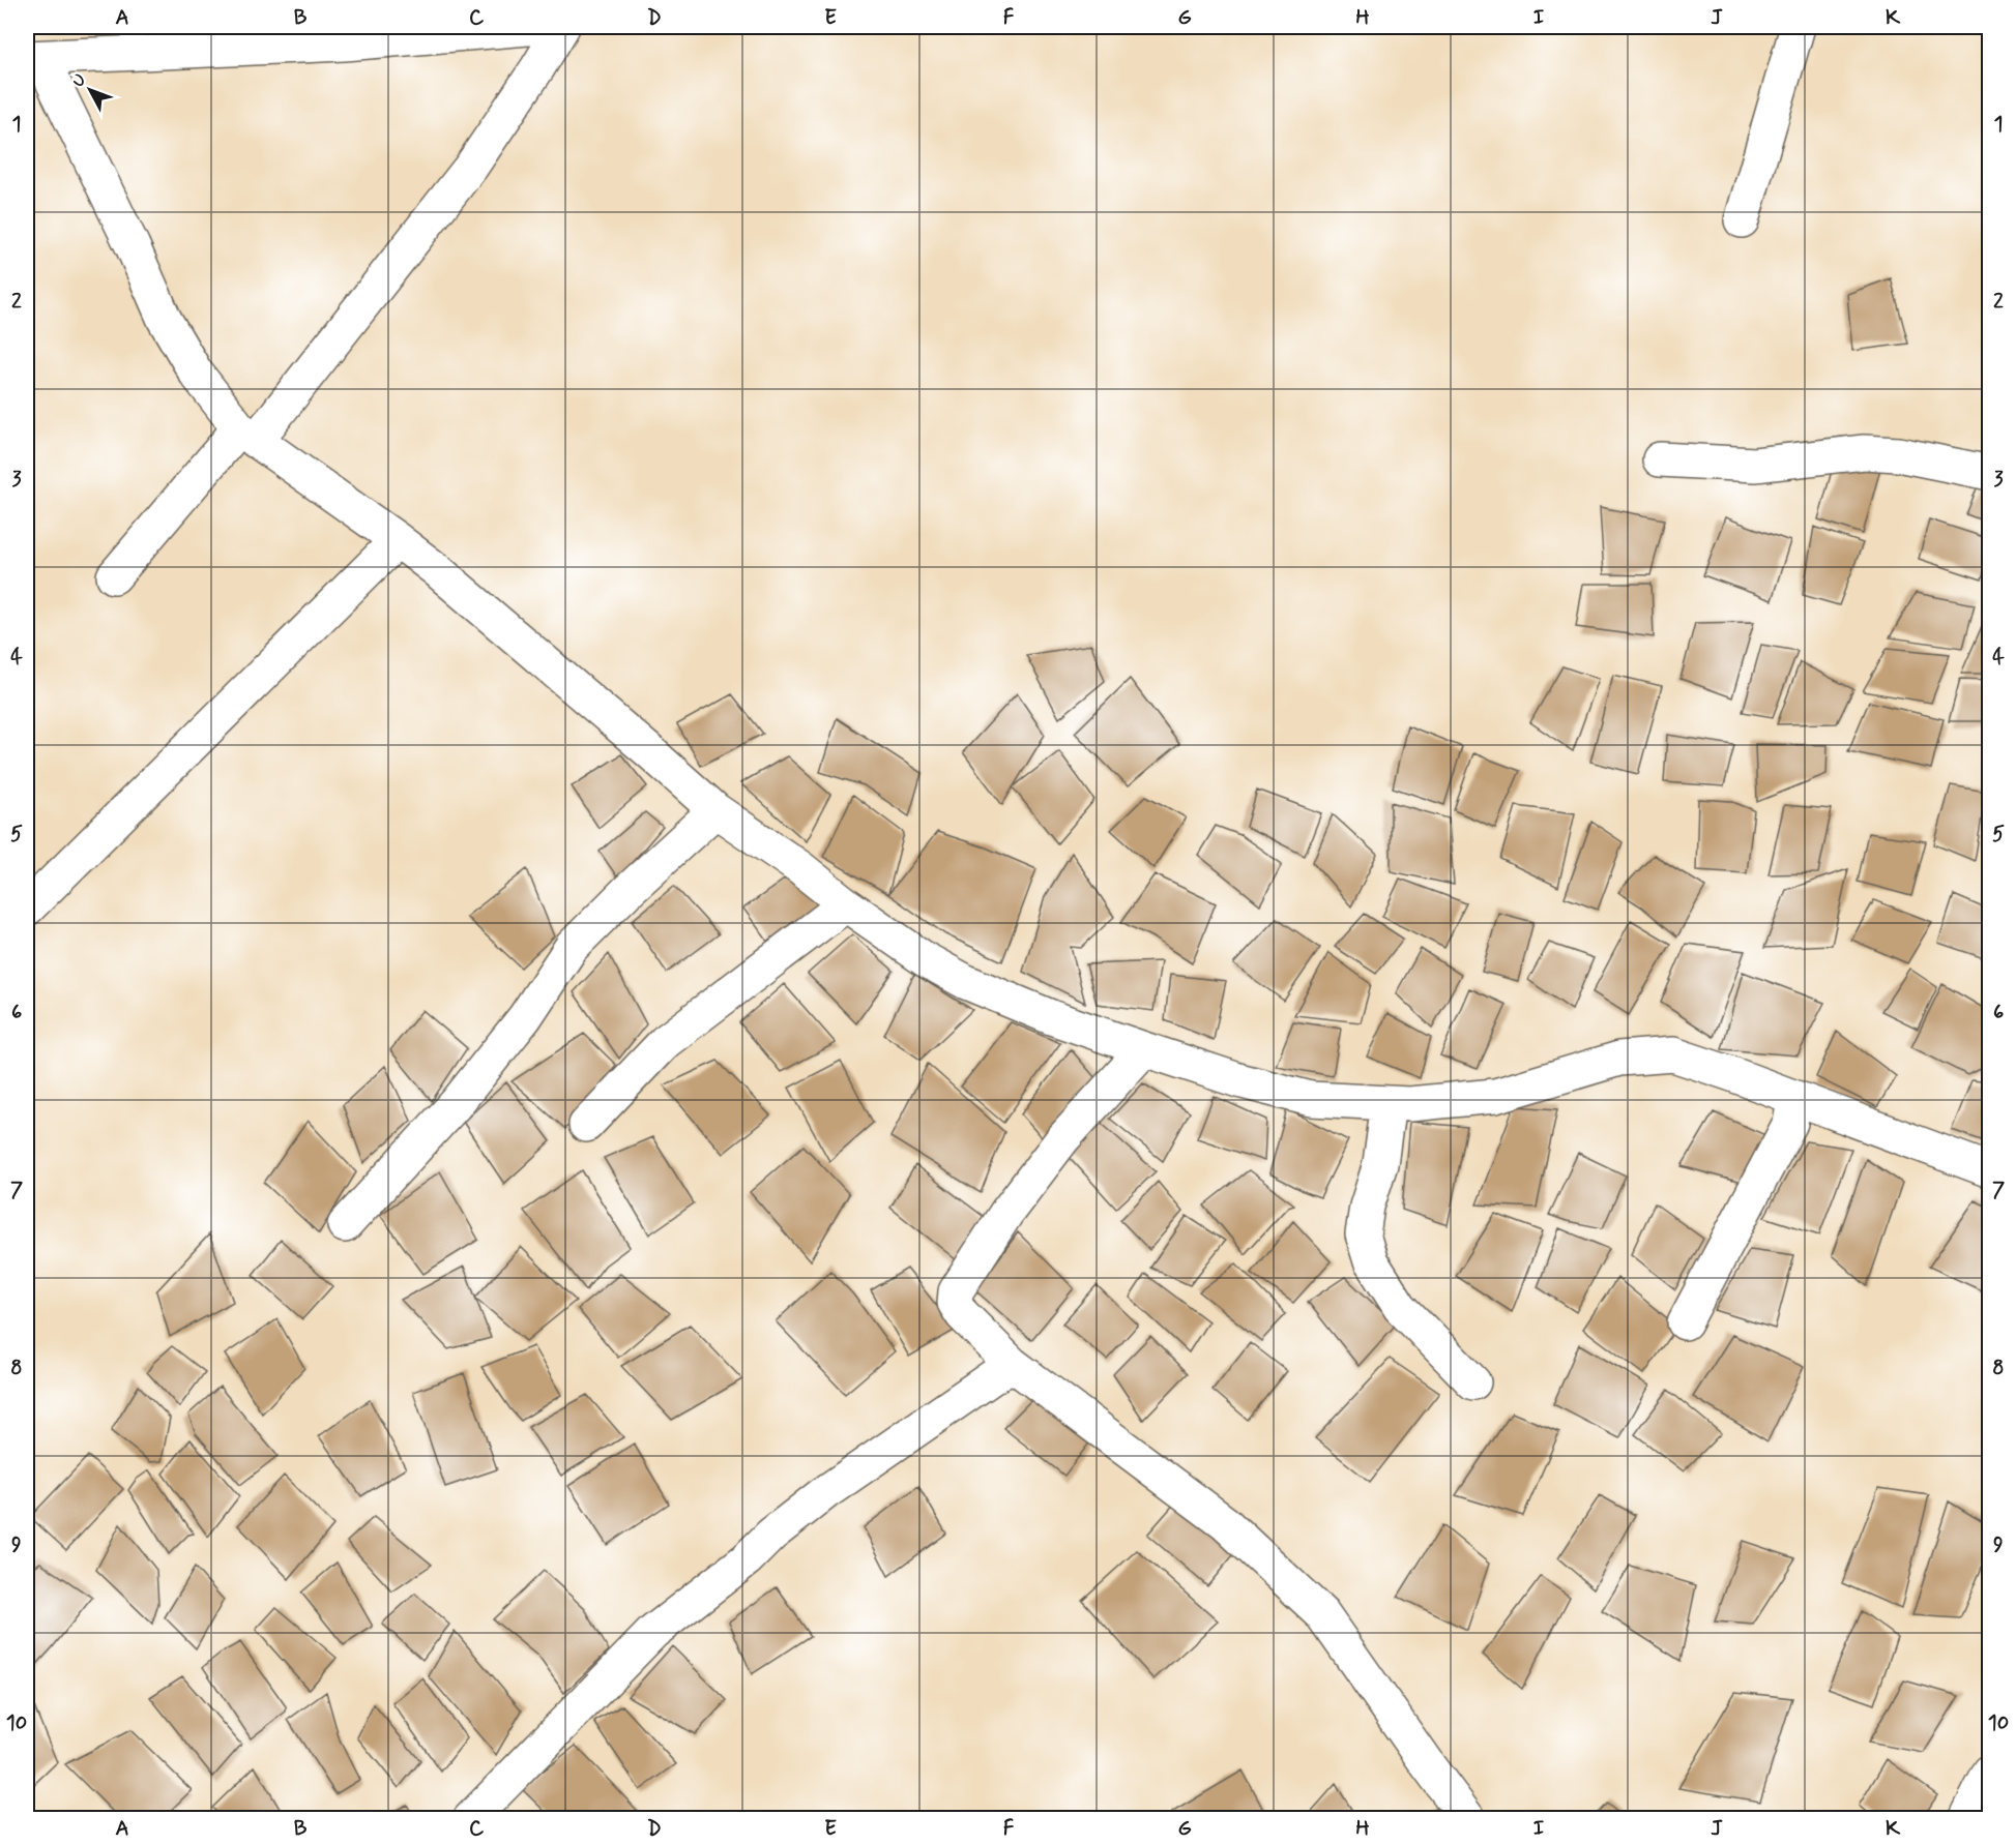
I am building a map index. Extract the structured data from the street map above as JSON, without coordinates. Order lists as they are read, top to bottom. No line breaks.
{"north":"top left","grid":{"columns":["A","B","C","D","E","F","G","H","I","J","K"],"rows":["1","2","3","4","5","6","7","8","9","10"]}}
